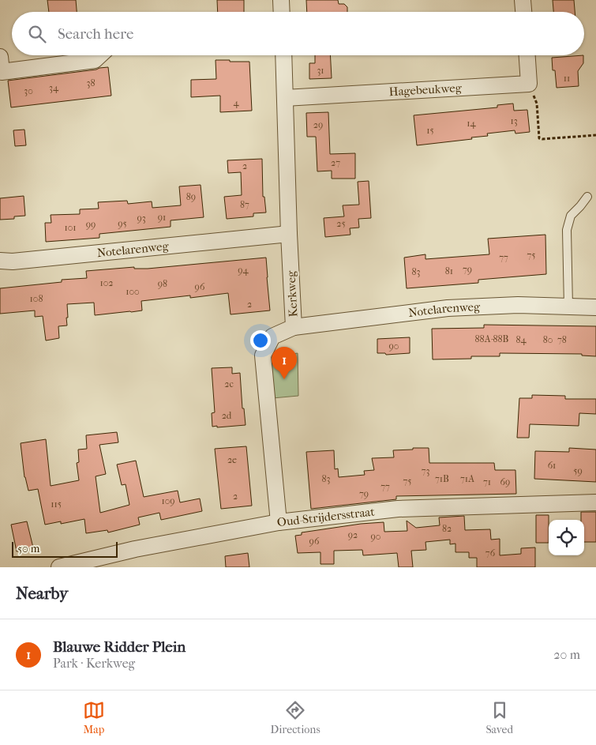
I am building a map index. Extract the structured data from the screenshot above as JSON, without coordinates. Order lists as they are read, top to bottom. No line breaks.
{"streets":{"street":["Hagebeukweg","Notelarenweg","Kerkweg","Oud-Strijdersstraat"]},"crossings":[["Hagebeukweg","Kerkweg"],["Notelarenweg","Kerkweg"],["Kerkweg","Oud-Strijdersstraat"]],"house_numbers":["31","11","38","34","30","4","13","14","29","15","27","2","89","87","91","93","95","25","99","101","75","77","79","94","81","83","102","98","96","100","108","2","88A-88B","84","80","78","90","2c","2d","2e","61","73","59","83","71B","71A","75","71","69","77","79","2","109","115","82","92","90","96","76"],"scale_bar":"50 m","page":{"search":"Search here","pins":"1","scale":"50 m","heading":"Nearby","list":[{"mark":"1","name":"Blauwe Ridder Plein","note":"Park · Kerkweg","value":"20 m"}],"nav":["Map","Directions","Saved"]}}
